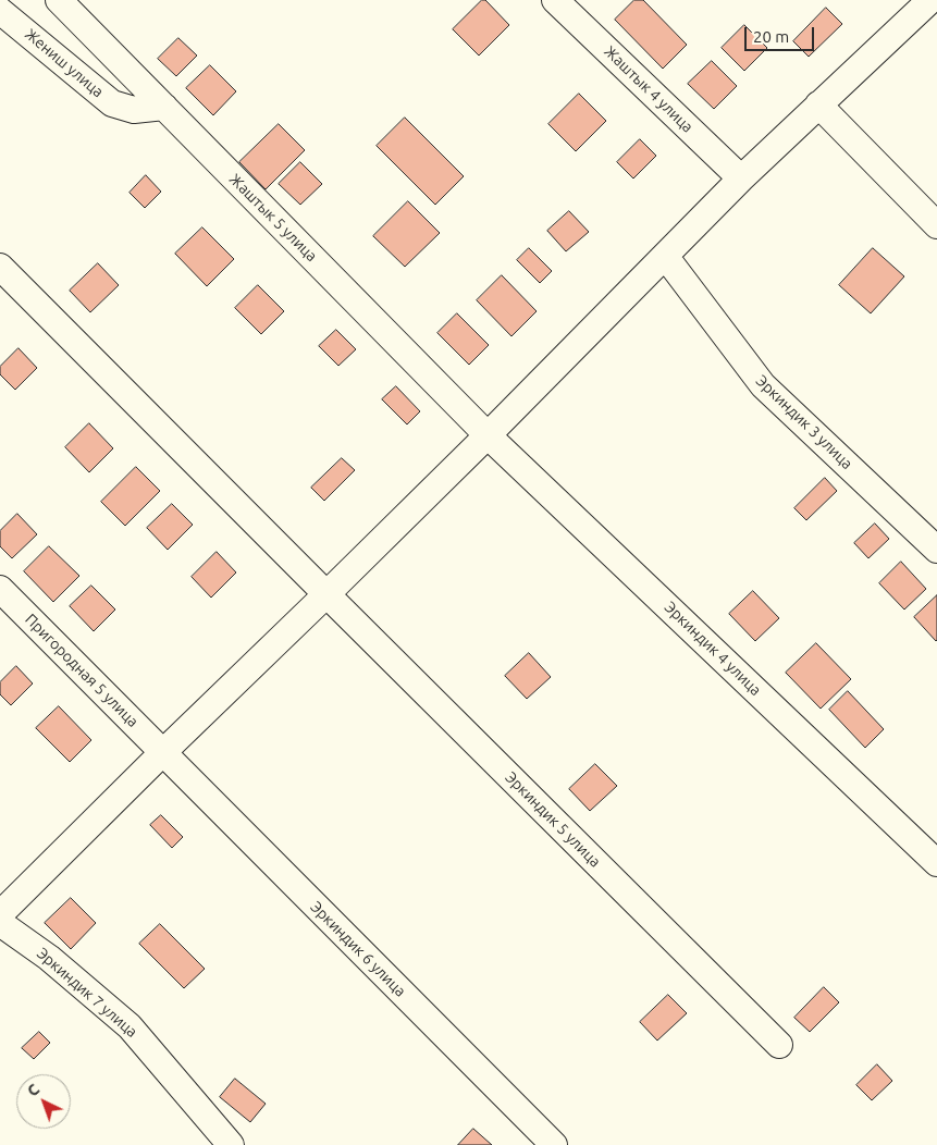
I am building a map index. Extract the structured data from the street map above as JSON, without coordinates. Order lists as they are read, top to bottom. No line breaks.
{"streets":{"street":["Жениш улица","Жаштык 4 улица","Жаштык 5 улица","Эркиндик 3 улица","Эркиндик 4 улица","Пригородная 5 улица","Эркиндик 5 улица","Эркиндик 6 улица","Эркиндик 7 улица"]},"crossings":[["Жениш улица","Жаштык 5 улица"],["Жаштык 5 улица","Эркиндик 4 улица"],["Пригородная 5 улица","Эркиндик 6 улица"]],"scale_bar":"20 m","north":"top left"}
